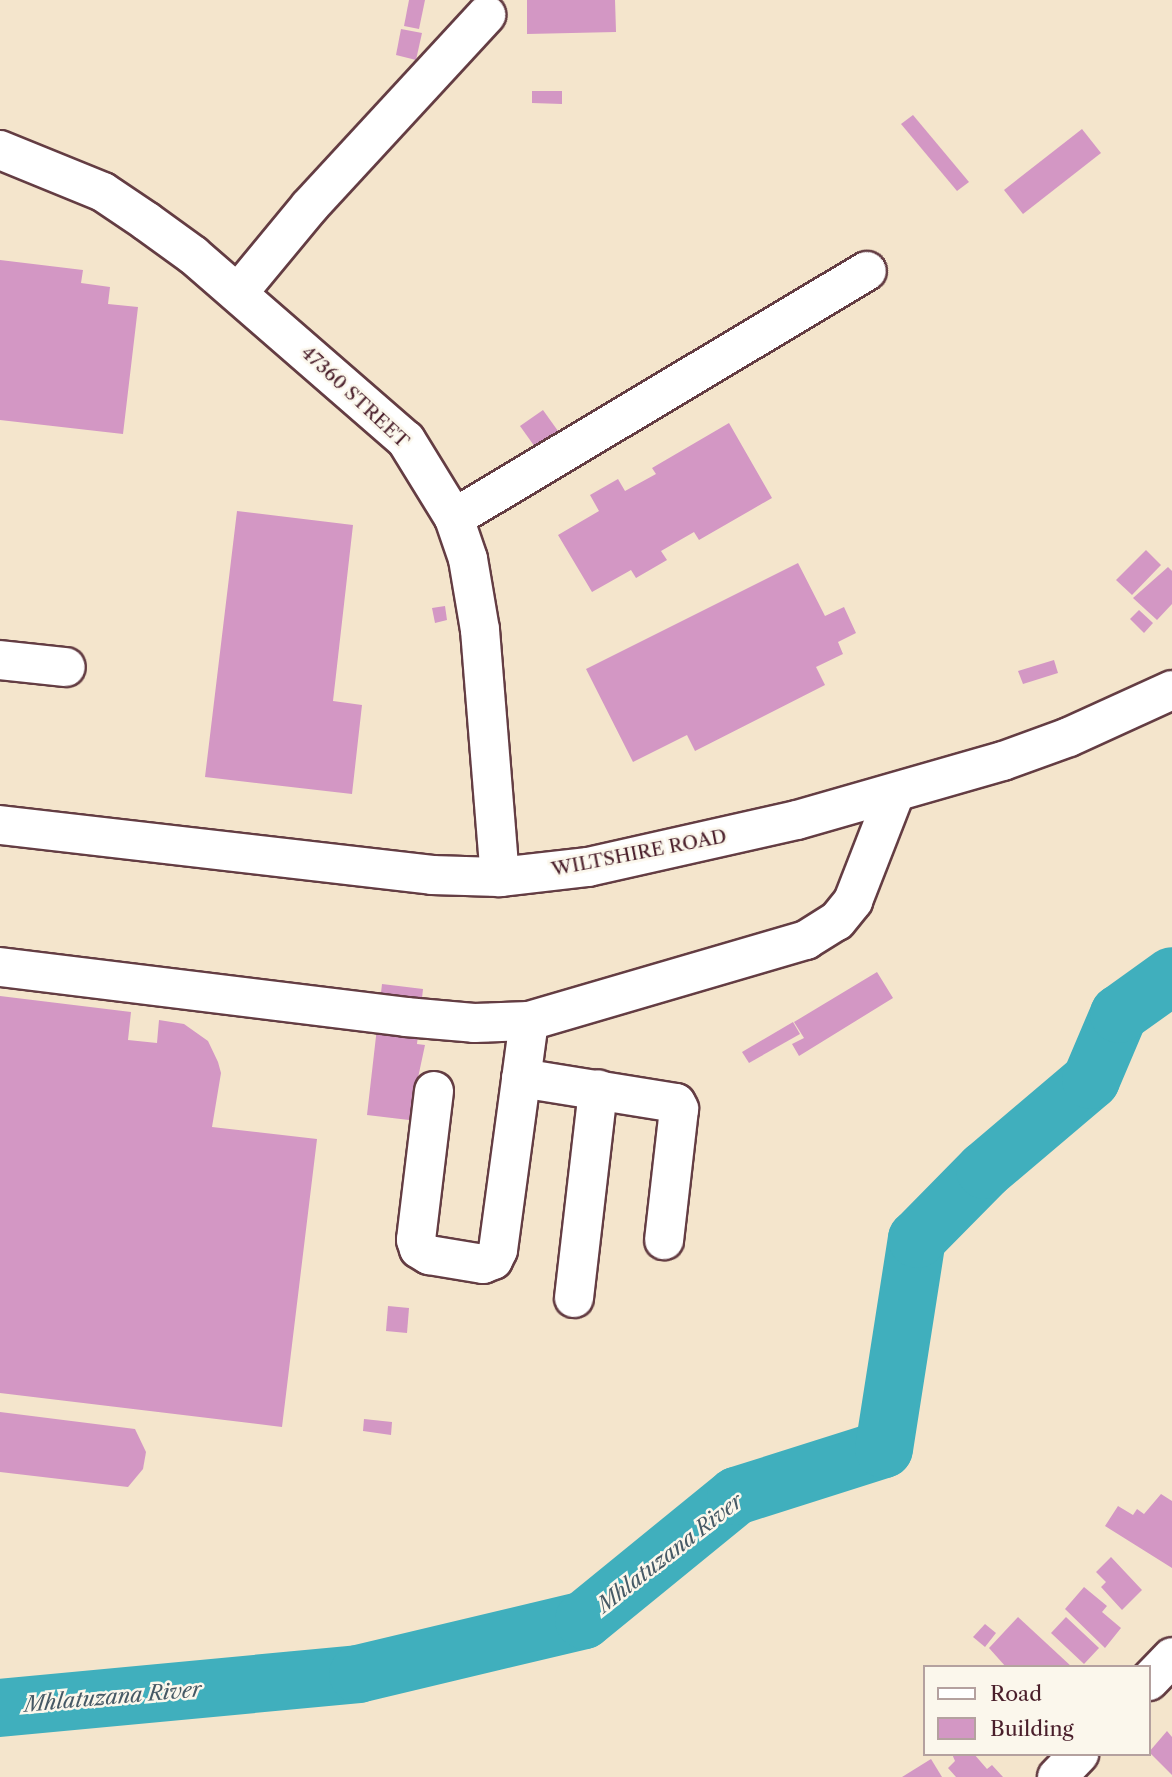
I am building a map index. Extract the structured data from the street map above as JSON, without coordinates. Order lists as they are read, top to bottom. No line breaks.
{"streets":{"street":["47360 STREET","WILTSHIRE ROAD"]},"crossings":[["47360 STREET","WILTSHIRE ROAD"]],"water":["Mhlatuzana River"],"legend":["Road","Building"]}
